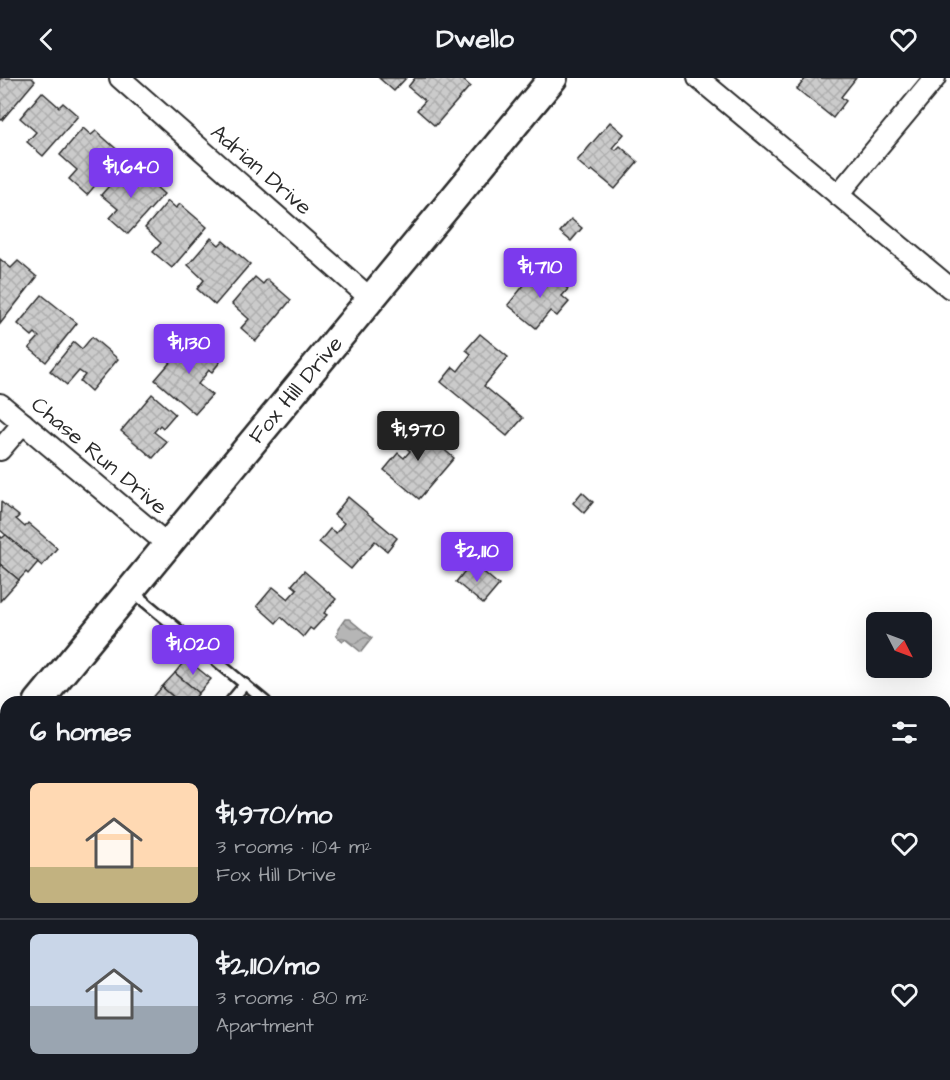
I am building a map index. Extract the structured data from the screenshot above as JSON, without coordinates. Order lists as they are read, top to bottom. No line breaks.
{"streets":{"street":["Adrian Drive","Fox Hill Drive","Chase Run Drive"]},"crossings":[["Adrian Drive","Fox Hill Drive"],["Fox Hill Drive","Chase Run Drive"]],"north":"bottom right","page":{"header":"Dwello","price":["$1,640","$1,710","$1,130","$1,970","$2,110","$1,020"],"heading":"6 homes","list":[{"name":"$1,970/mo","note":"3 rooms · 104 m² · Fox Hill Drive"},{"name":"$2,110/mo","note":"3 rooms · 80 m² · Apartment"}]}}
